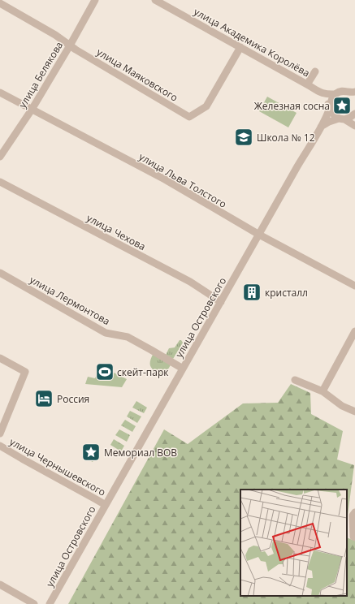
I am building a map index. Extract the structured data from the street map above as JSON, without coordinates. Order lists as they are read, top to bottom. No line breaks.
{"streets":{"street":["улица Академика Королёва","улица Белякова","улица Маяковского","улица Льва Толстого","улица Чехова","улица Лермонтова","улица Островского","улица Чернышевского"]},"crossings":[["улица Академика Королёва","улица Маяковского"],["улица Белякова","улица Маяковского"],["улица Белякова","улица Льва Толстого"],["улица Льва Толстого","улица Островского"],["улица Чехова","улица Островского"],["улица Лермонтова","улица Островского"],["улица Островского","улица Чернышевского"]],"places":{"place":["Железная сосна","Мемориал ВОВ"],"school or university":["Школа № 12"],"building":["кристалл"],"sports":["скейт-парк"],"hotel":["Россия"]}}
